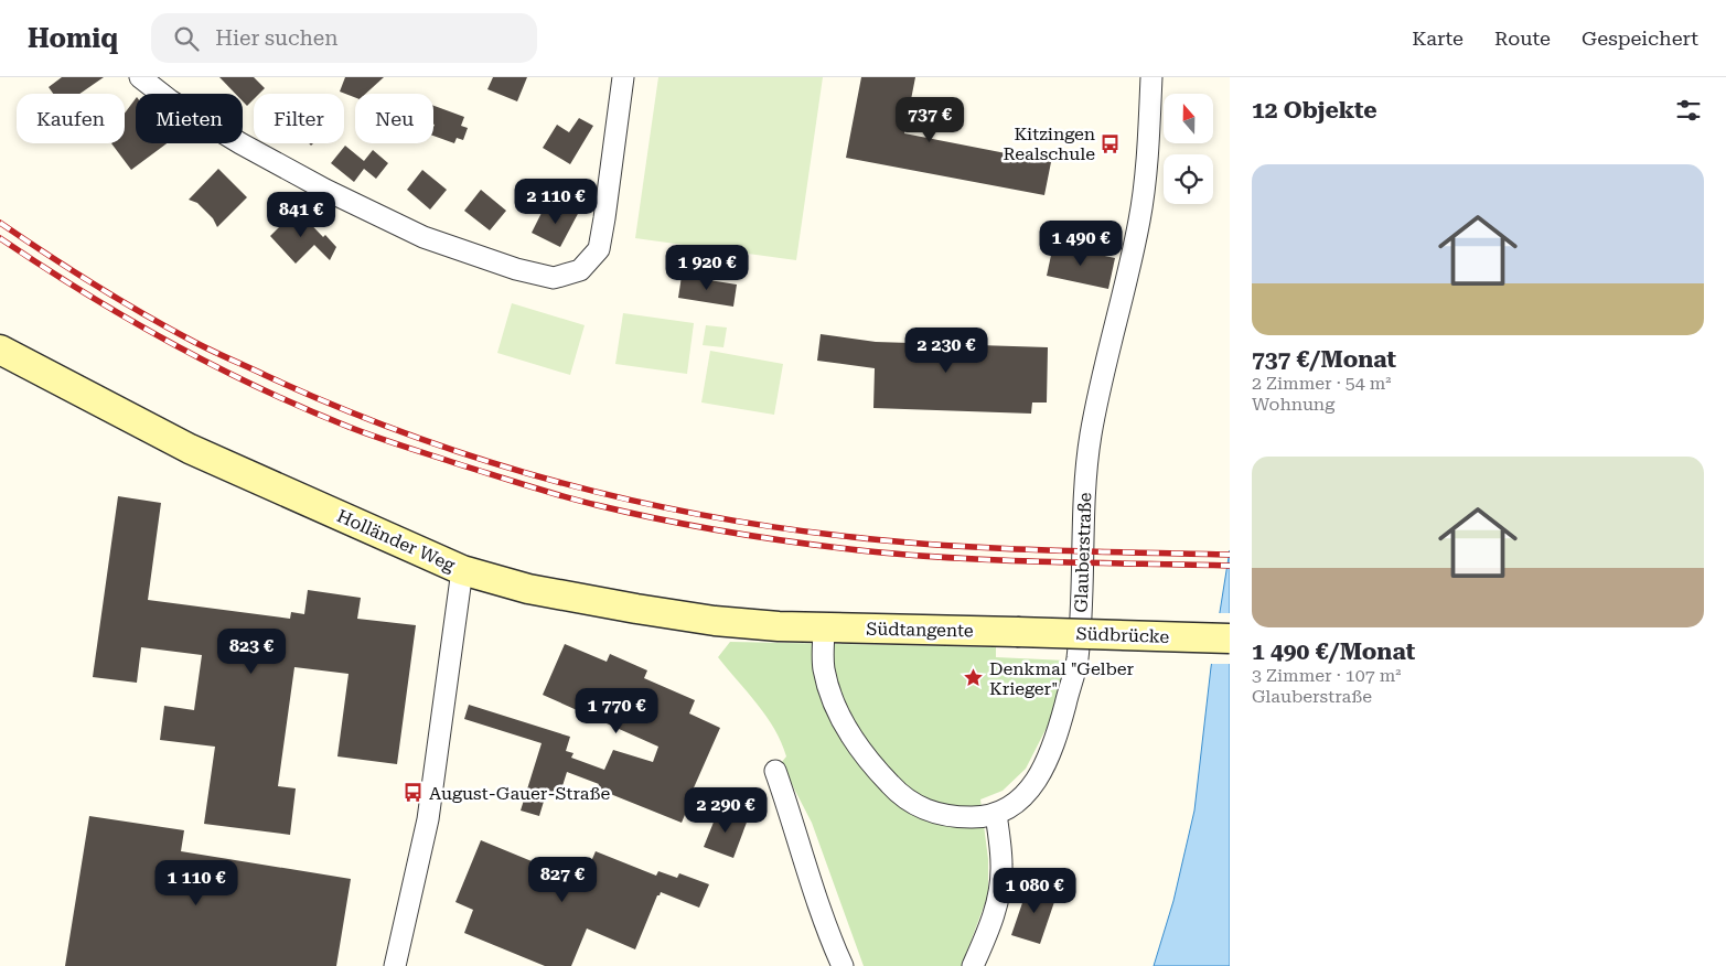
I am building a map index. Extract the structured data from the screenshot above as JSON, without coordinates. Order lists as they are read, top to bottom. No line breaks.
{"streets":{"main road":["Holländer Weg","Südtangente","Südbrücke"],"street":["Glauberstraße"]},"crossings":[["Holländer Weg","Glauberstraße"],["Holländer Weg","Südtangente"],["Glauberstraße","Südtangente"],["Südtangente","Südbrücke"]],"places":{"bus stop":["Kitzingen Realschule","August-Gauer-Straße"],"place":["Denkmal \"Gelber Krieger\""]},"north":"top","page":{"header":"Homiq","search":"Hier suchen","nav":["Karte","Route","Gespeichert"],"heading":"12 Objekte","chip":["Kaufen","Mieten","Filter","Neu"],"price":["737 €","2 110 €","841 €","1 490 €","1 920 €","2 230 €","823 €","1 770 €","2 290 €","827 €","1 110 €","1 080 €"],"list":[{"name":"737 €/Monat","note":"2 Zimmer · 54 m² · Wohnung"},{"name":"1 490 €/Monat","note":"3 Zimmer · 107 m² · Glauberstraße"}]}}
